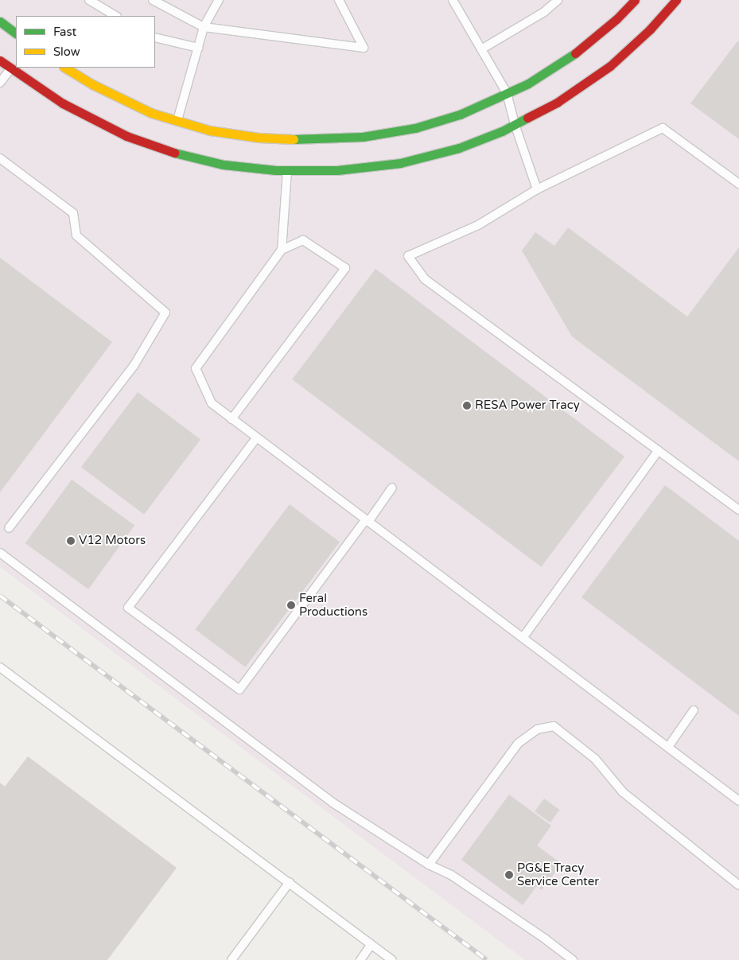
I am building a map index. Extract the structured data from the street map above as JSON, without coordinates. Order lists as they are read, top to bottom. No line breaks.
{"places":["RESA Power Tracy","V12 Motors","Feral Productions","PG&E Tracy Service Center"],"legend":["Fast","Slow"]}
